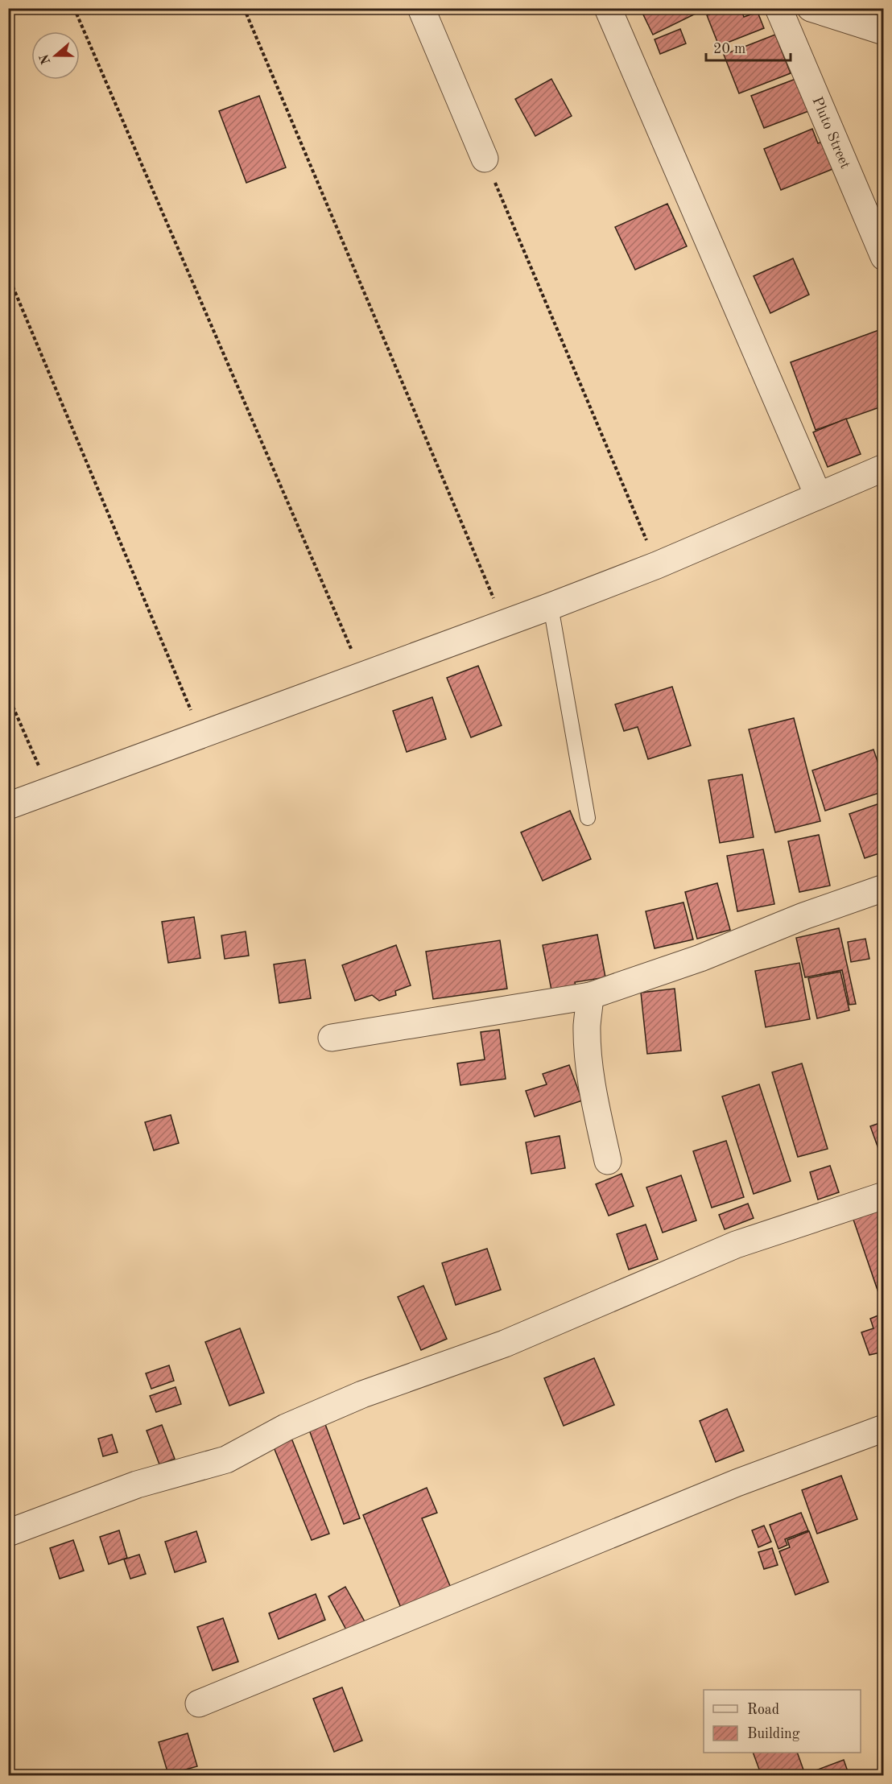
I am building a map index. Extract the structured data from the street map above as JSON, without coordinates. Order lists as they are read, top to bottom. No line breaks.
{"streets":{"street":["Pluto Street"]},"legend":["Road","Building"],"scale_bar":"20 m","north":"left"}
